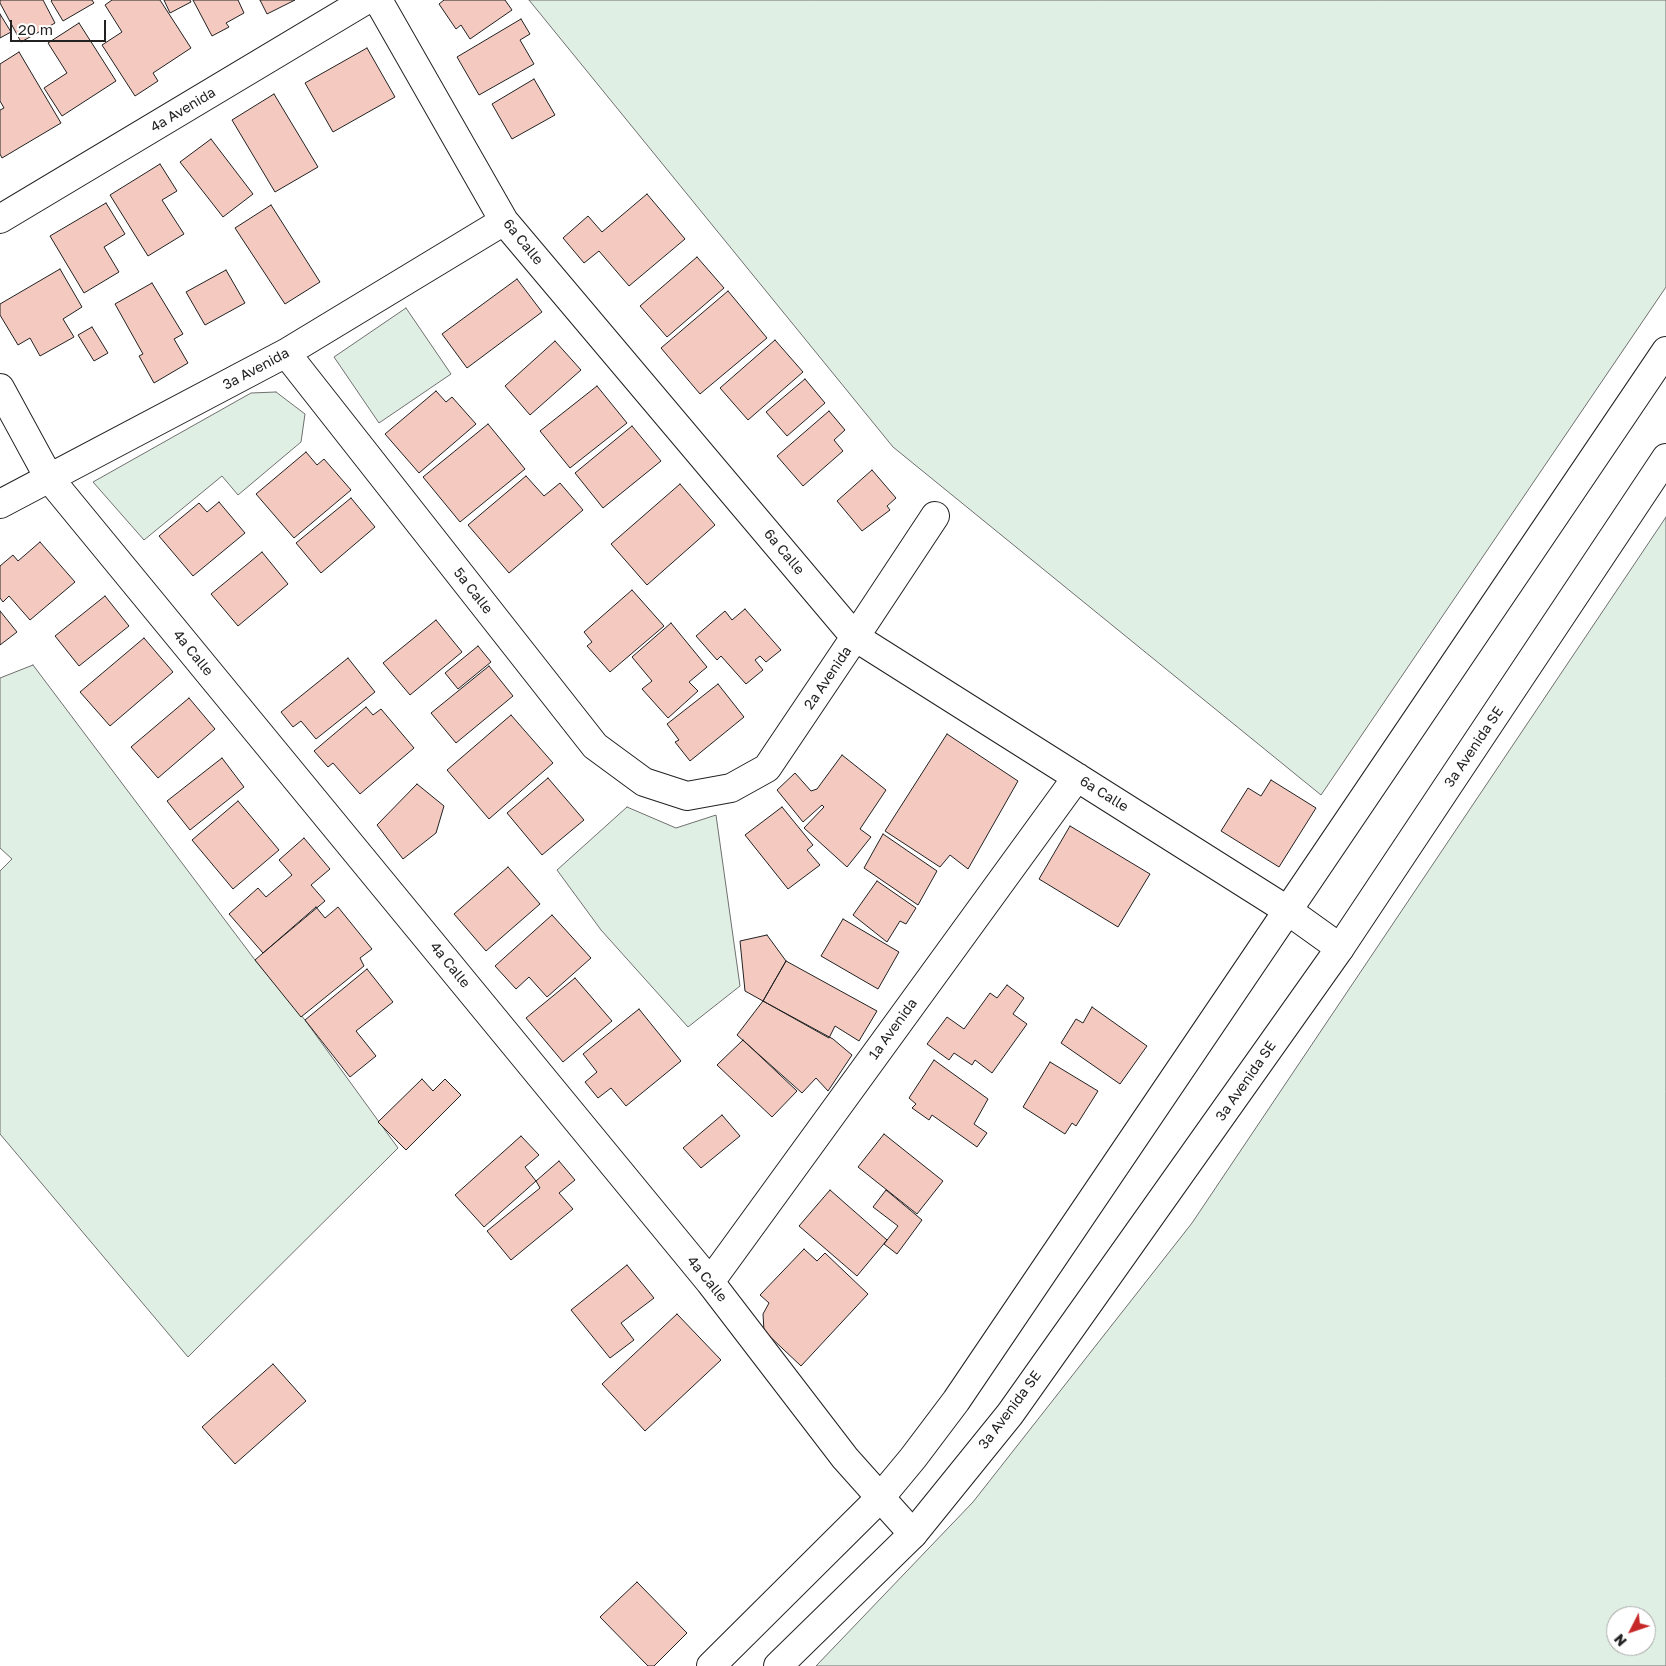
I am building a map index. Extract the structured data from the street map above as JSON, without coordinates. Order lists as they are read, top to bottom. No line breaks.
{"streets":{"street":["4a Avenida","6a Calle","3a Avenida","5a Calle","4a Calle","2a Avenida","3a Avenida SE","1a Avenida"]},"crossings":[["6a Calle","3a Avenida"],["6a Calle","2a Avenida"],["6a Calle","3a Avenida SE"],["6a Calle","1a Avenida"],["3a Avenida","5a Calle"],["3a Avenida","4a Calle"],["5a Calle","2a Avenida"],["4a Calle","3a Avenida SE"],["4a Calle","1a Avenida"]],"scale_bar":"20 m","north":"bottom left"}
